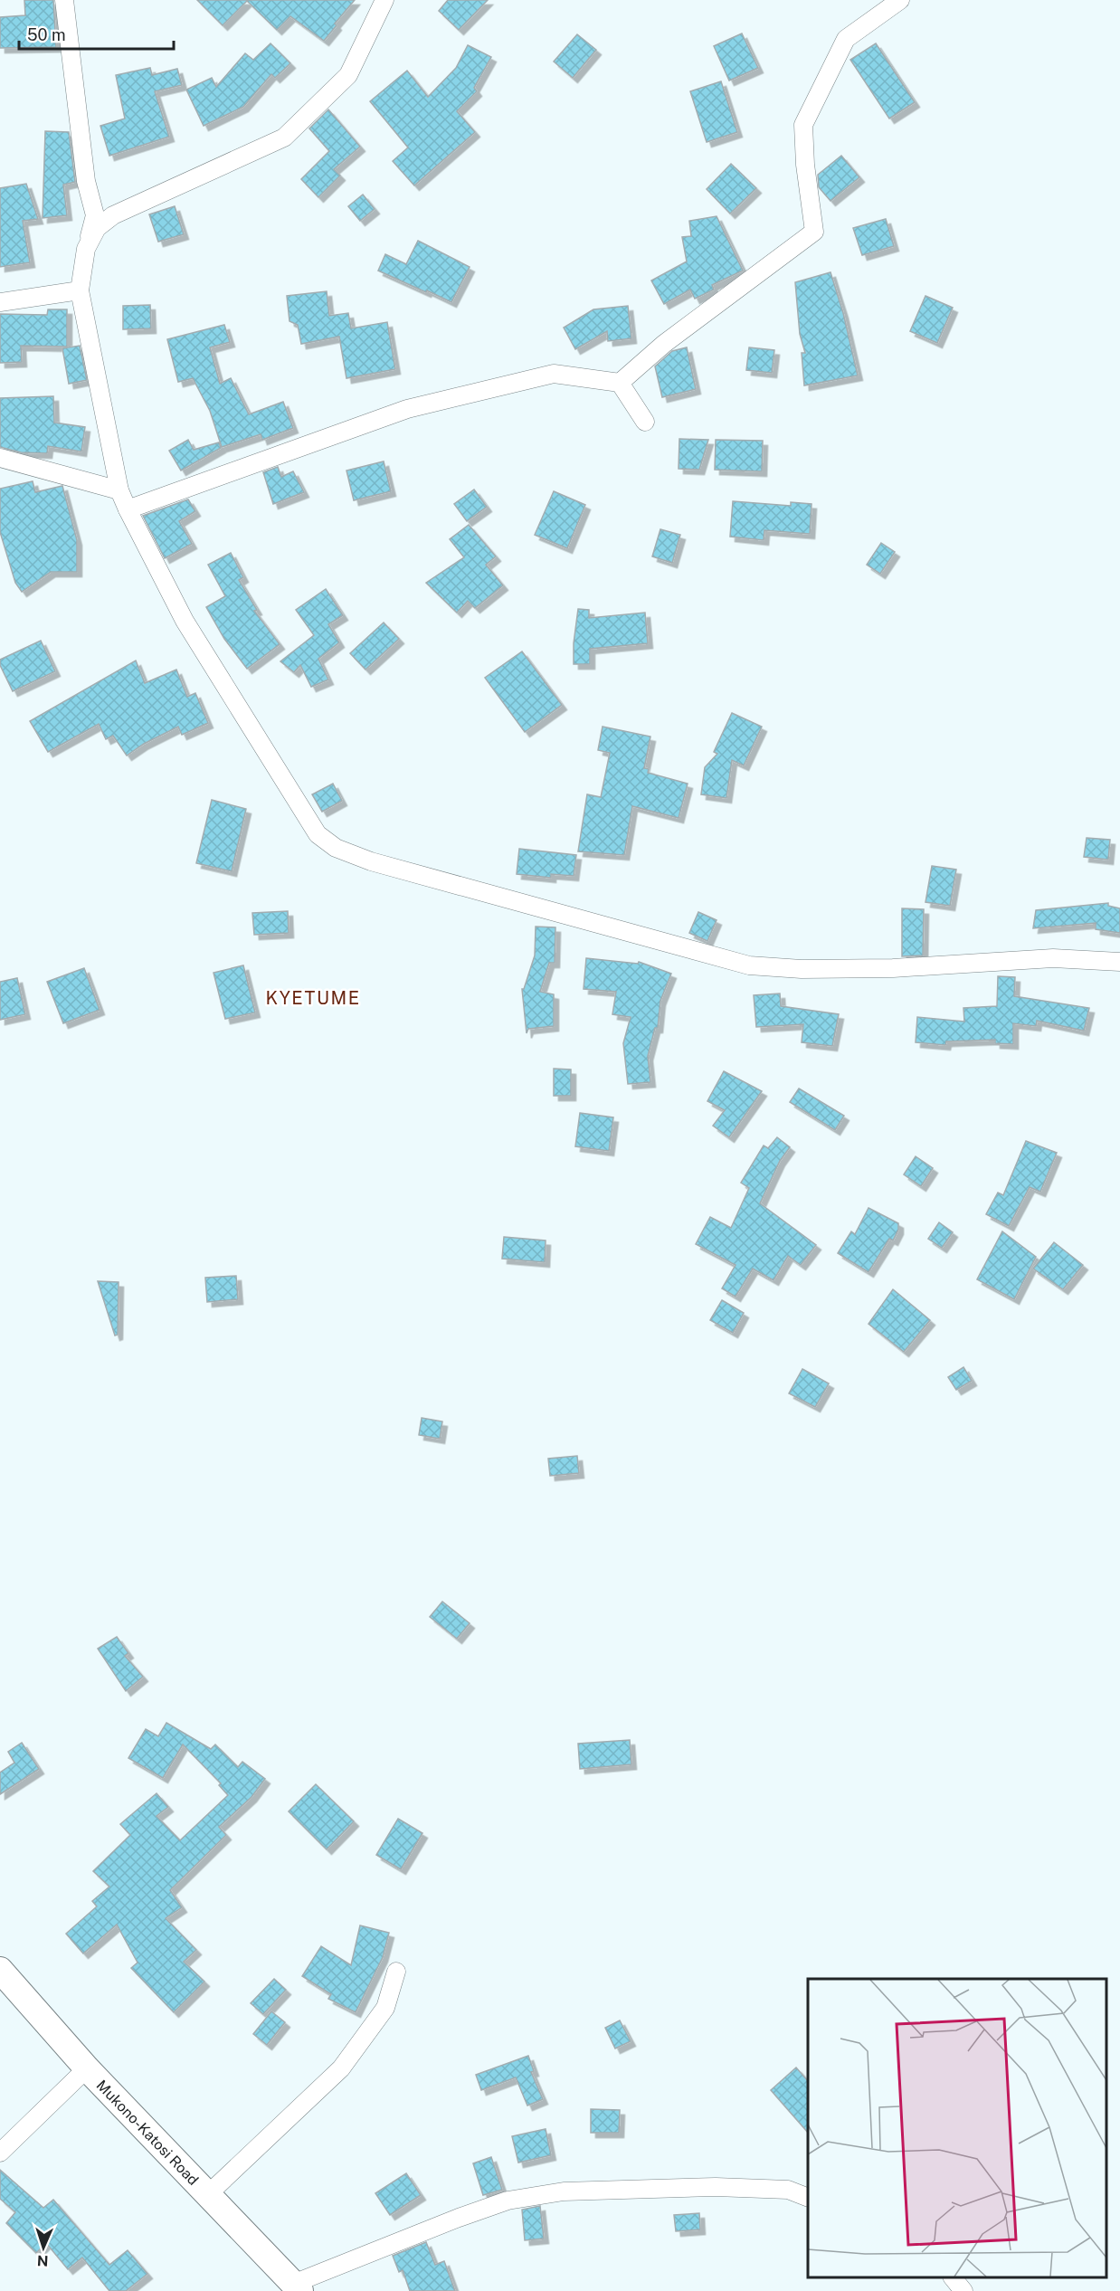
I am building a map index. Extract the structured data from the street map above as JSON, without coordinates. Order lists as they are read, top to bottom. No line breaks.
{"streets":{"main road":["Mukono-Katosi Road"]},"districts":["KYETUME"],"scale_bar":"50 m","north":"bottom"}
